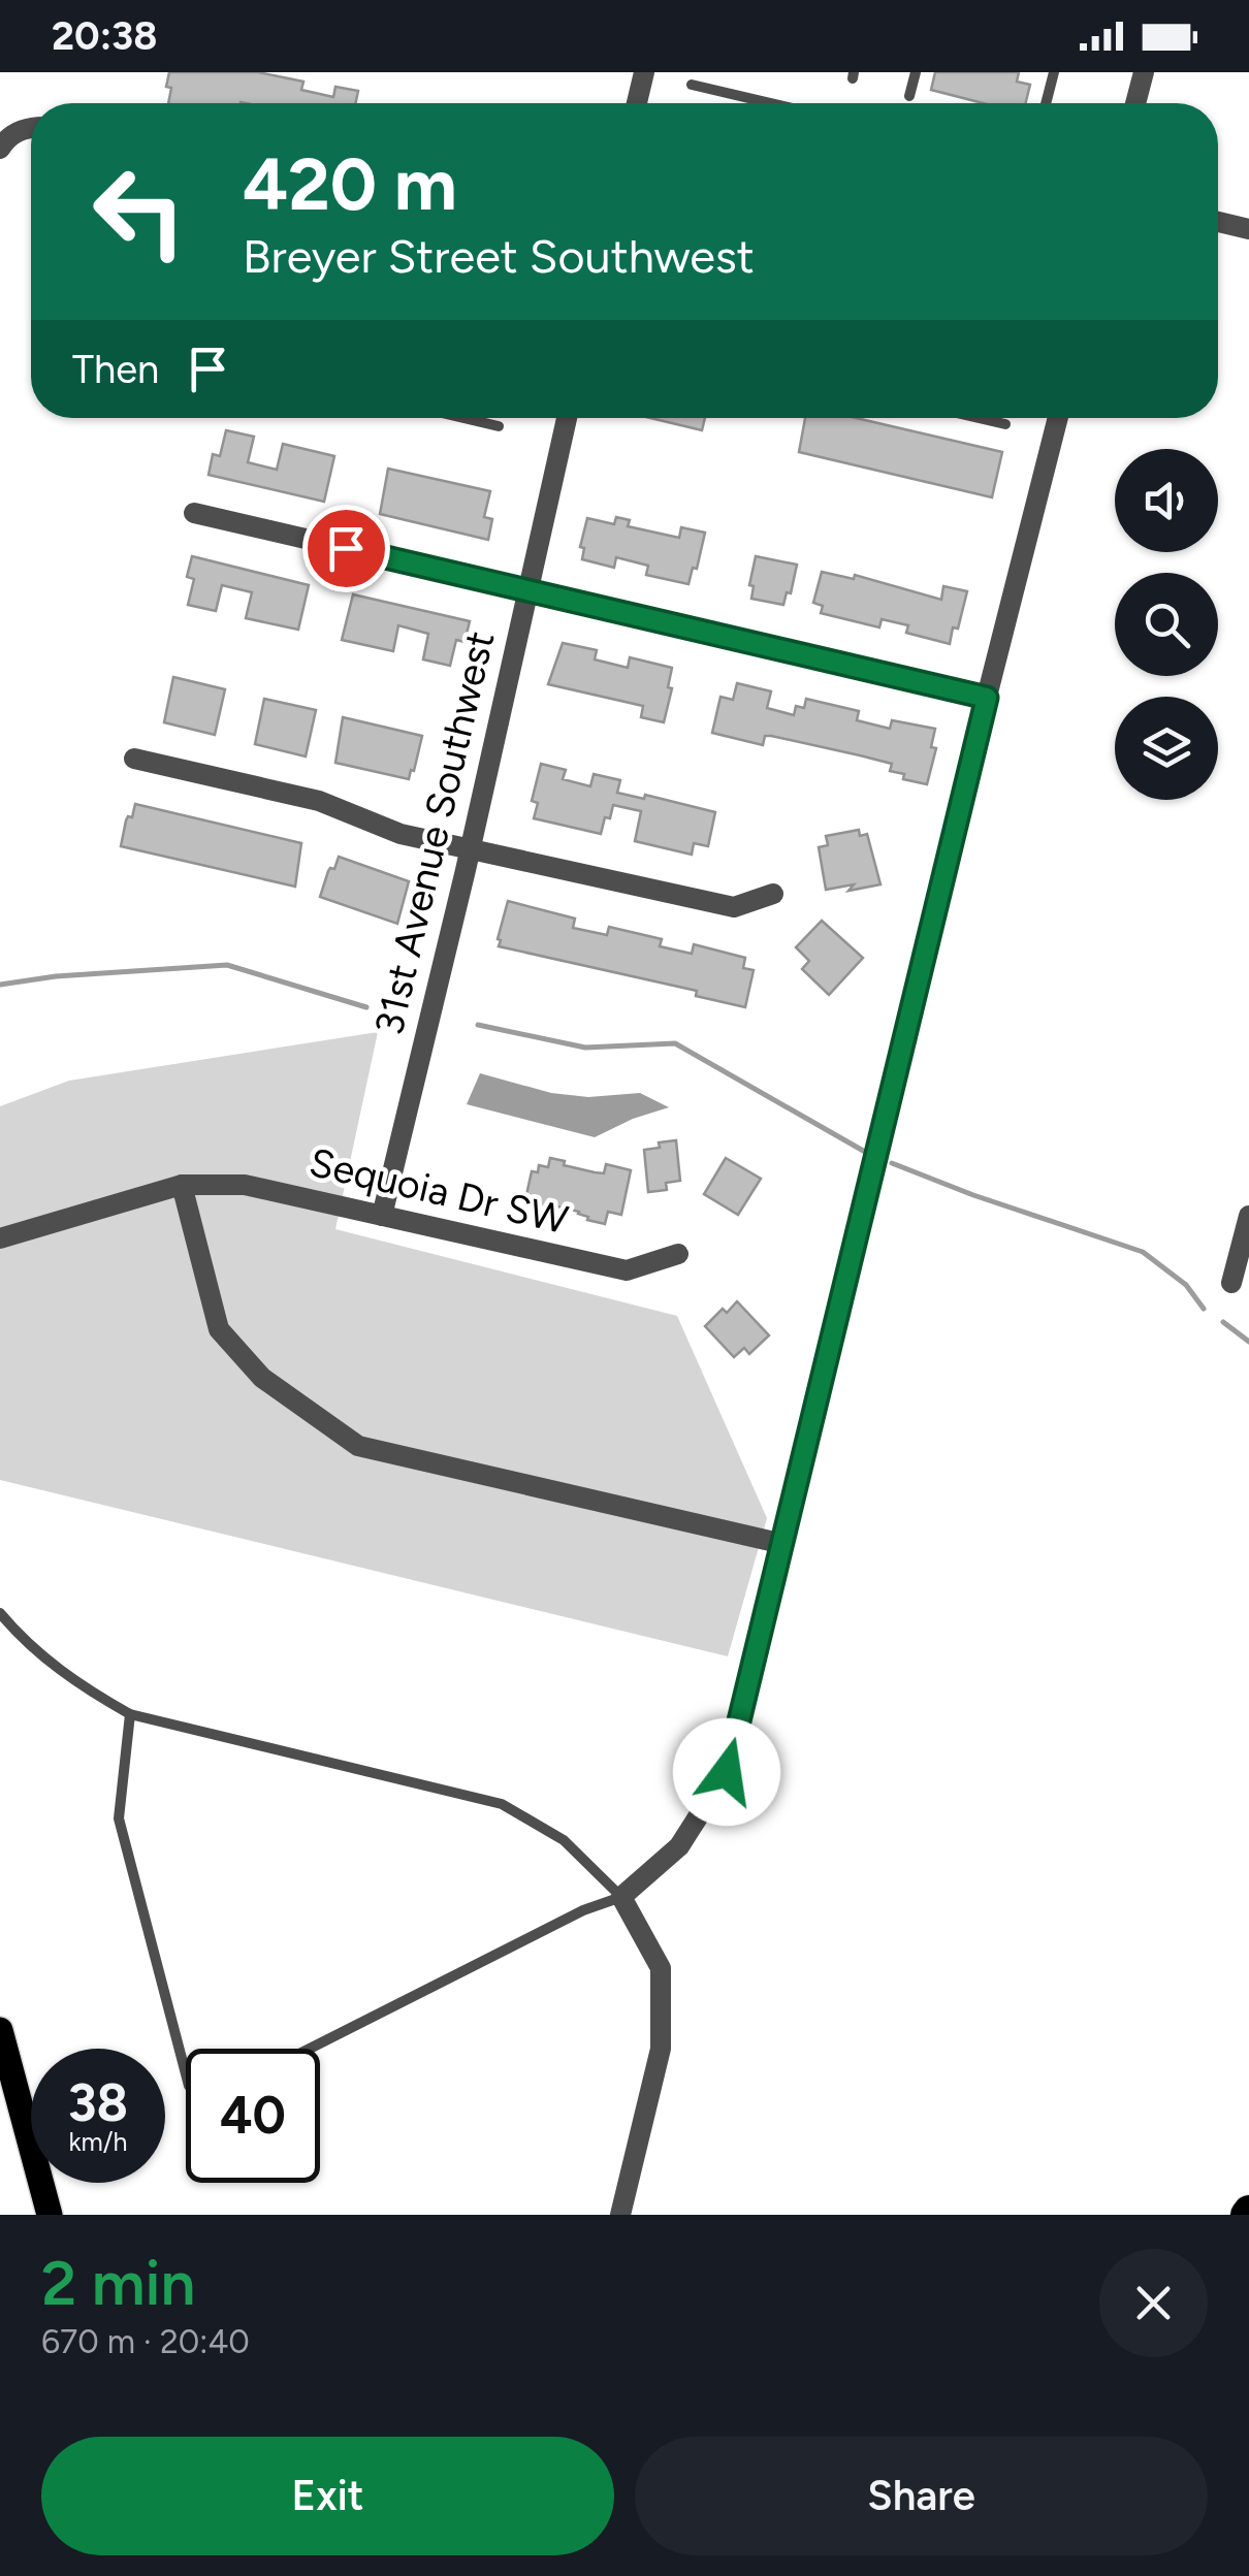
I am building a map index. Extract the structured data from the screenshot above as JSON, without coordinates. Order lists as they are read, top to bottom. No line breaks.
{"streets":{"street":["31st Avenue Southwest","Sequoia Dr SW"]},"crossings":[["31st Avenue Southwest","Sequoia Dr SW"]],"page":{"status":"20:38","turn":["420 m","Breyer Street Southwest"],"then":"Then","speed":"38 km/h","limit":"40","heading":["2 min","670 m · 20:40"],"buttons":["Exit","Share"]}}
